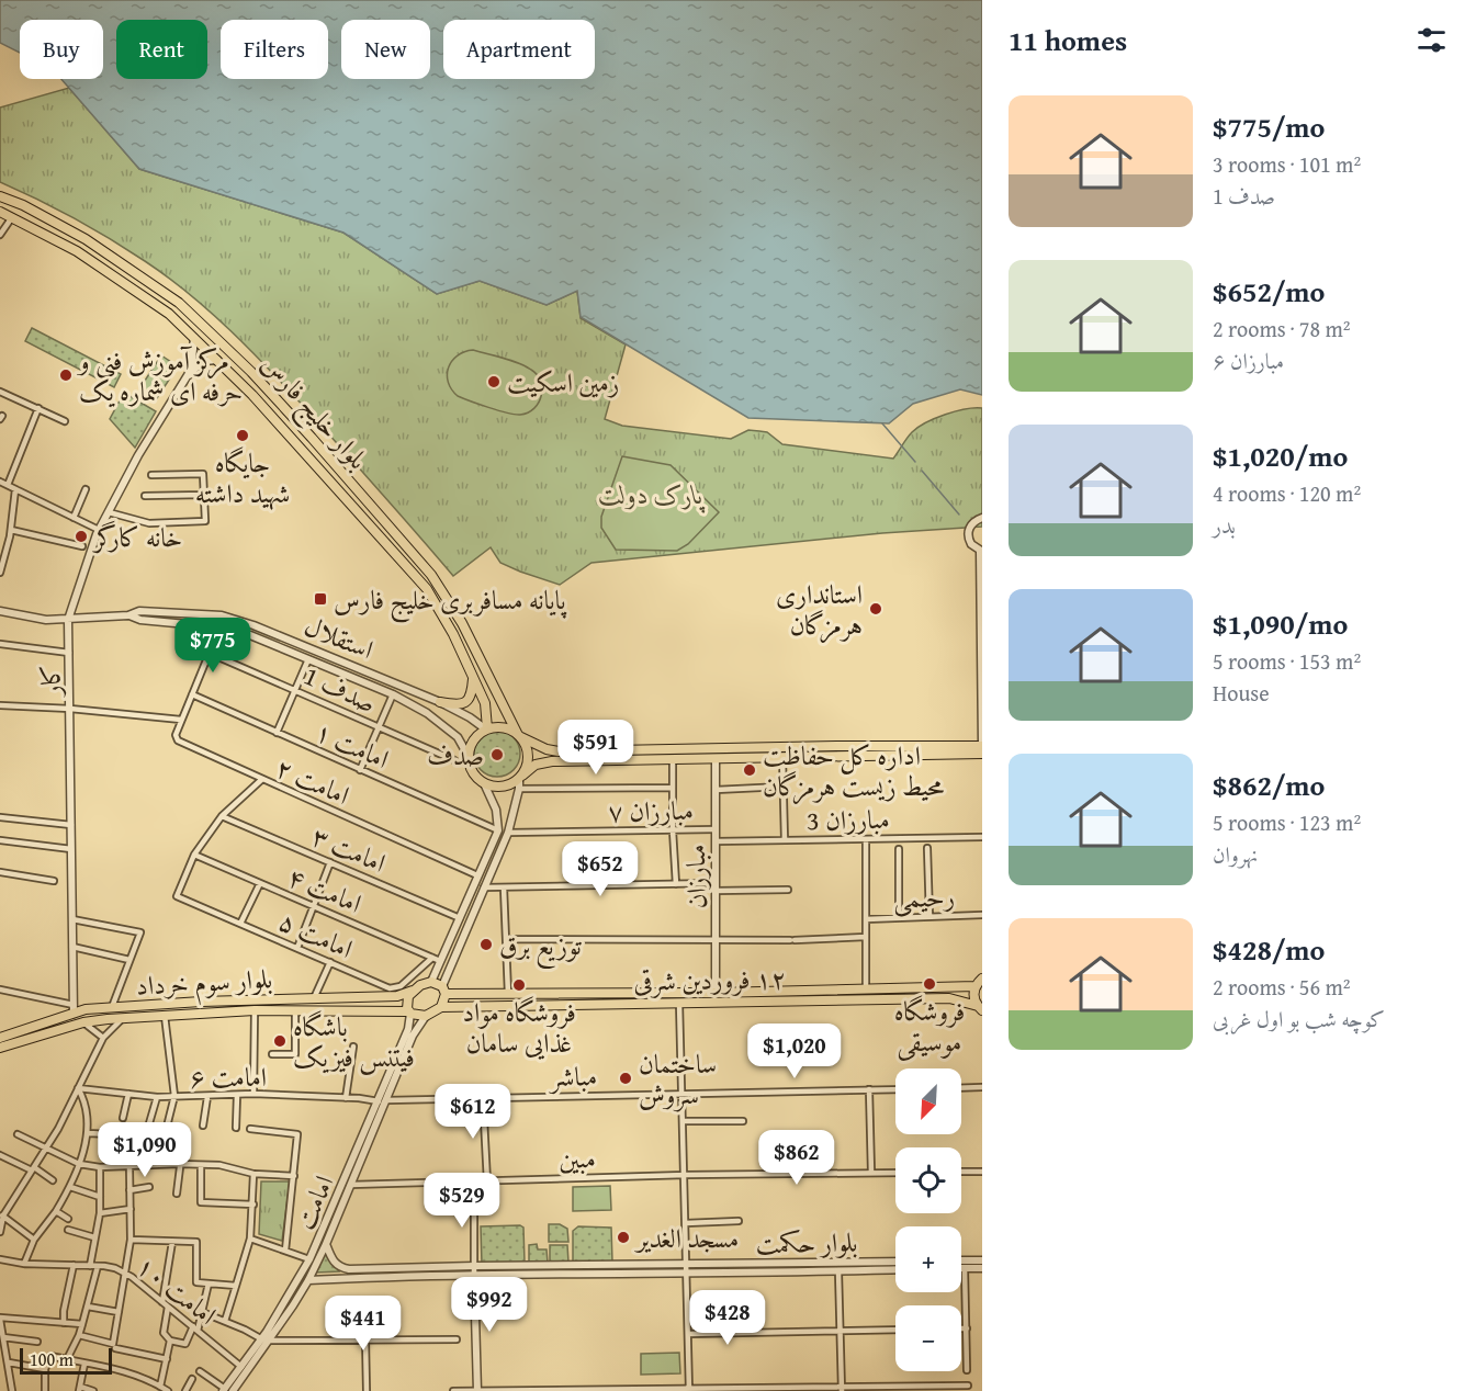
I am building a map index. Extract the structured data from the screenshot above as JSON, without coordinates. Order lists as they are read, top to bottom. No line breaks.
{"streets":{"main road":["بلوار خلیج فارس","١٢ فروردین شرقی","بلوار سوم خرداد"],"street":["استقلال","کار","صدف 1","امامت ۱","امامت ۲","مبارزان ۷","مبارزان 3","امامت ۳","مبارزان","امامت ۴","رحیمی","امامت ۵","امامت ۶","مباشر","مبین","امامت","بلوار حکمت","امامت ۱۰"]},"crossings":[["بلوار خلیج فارس","استقلال"],["استقلال","کار"],["کار","بلوار سوم خرداد"],["مبارزان ۷","مبارزان"],["مبارزان 3","مبارزان"],["مبارزان","١٢ فروردین شرقی"],["امامت ۴","امامت ۵"],["١٢ فروردین شرقی","بلوار سوم خرداد"],["١٢ فروردین شرقی","امامت"],["بلوار سوم خرداد","امامت"],["امامت ۶","مباشر"],["امامت ۶","امامت"],["مباشر","امامت"],["مبین","امامت"],["امامت","بلوار حکمت"],["امامت","امامت ۱۰"]],"parks":["پارک دولت"],"places":{"other":["مرکز آموزش فنی و حرفه ای شماره یک","زمین اسکیت","جایگاه شهید داشته","خانه کارگر","استانداری هرمزگان","صدف","اداره کل حفاظت محیط زیست هرمزگان","توزیع برق","فروشگاه موسیقی","فروشگاه مواد غذایی سامان","باشگاه فیتنس فیزیک","ساختمان سروش","مسجد الغدیر"],"transit":["پایانه مسافربری خلیج فارس"]},"scale_bar":"100 m","north":"bottom left","page":{"heading":"11 homes","chip":["Buy","Rent","Filters","New","Apartment"],"list":[{"name":"$775/mo","note":"3 rooms · 101 m² · صدف 1"},{"name":"$652/mo","note":"2 rooms · 78 m² · مبارزان ۶"},{"name":"$1,020/mo","note":"4 rooms · 120 m² · بدر"},{"name":"$1,090/mo","note":"5 rooms · 153 m² · House"},{"name":"$862/mo","note":"5 rooms · 123 m² · نهروان"},{"name":"$428/mo","note":"2 rooms · 56 m² · کوچه شب بو اول غربی"}],"price":["$775","$591","$652","$1,020","$612","$1,090","$862","$529","$992","$428","$441"],"map_buttons":["+","−"],"scale":"100 m"}}
